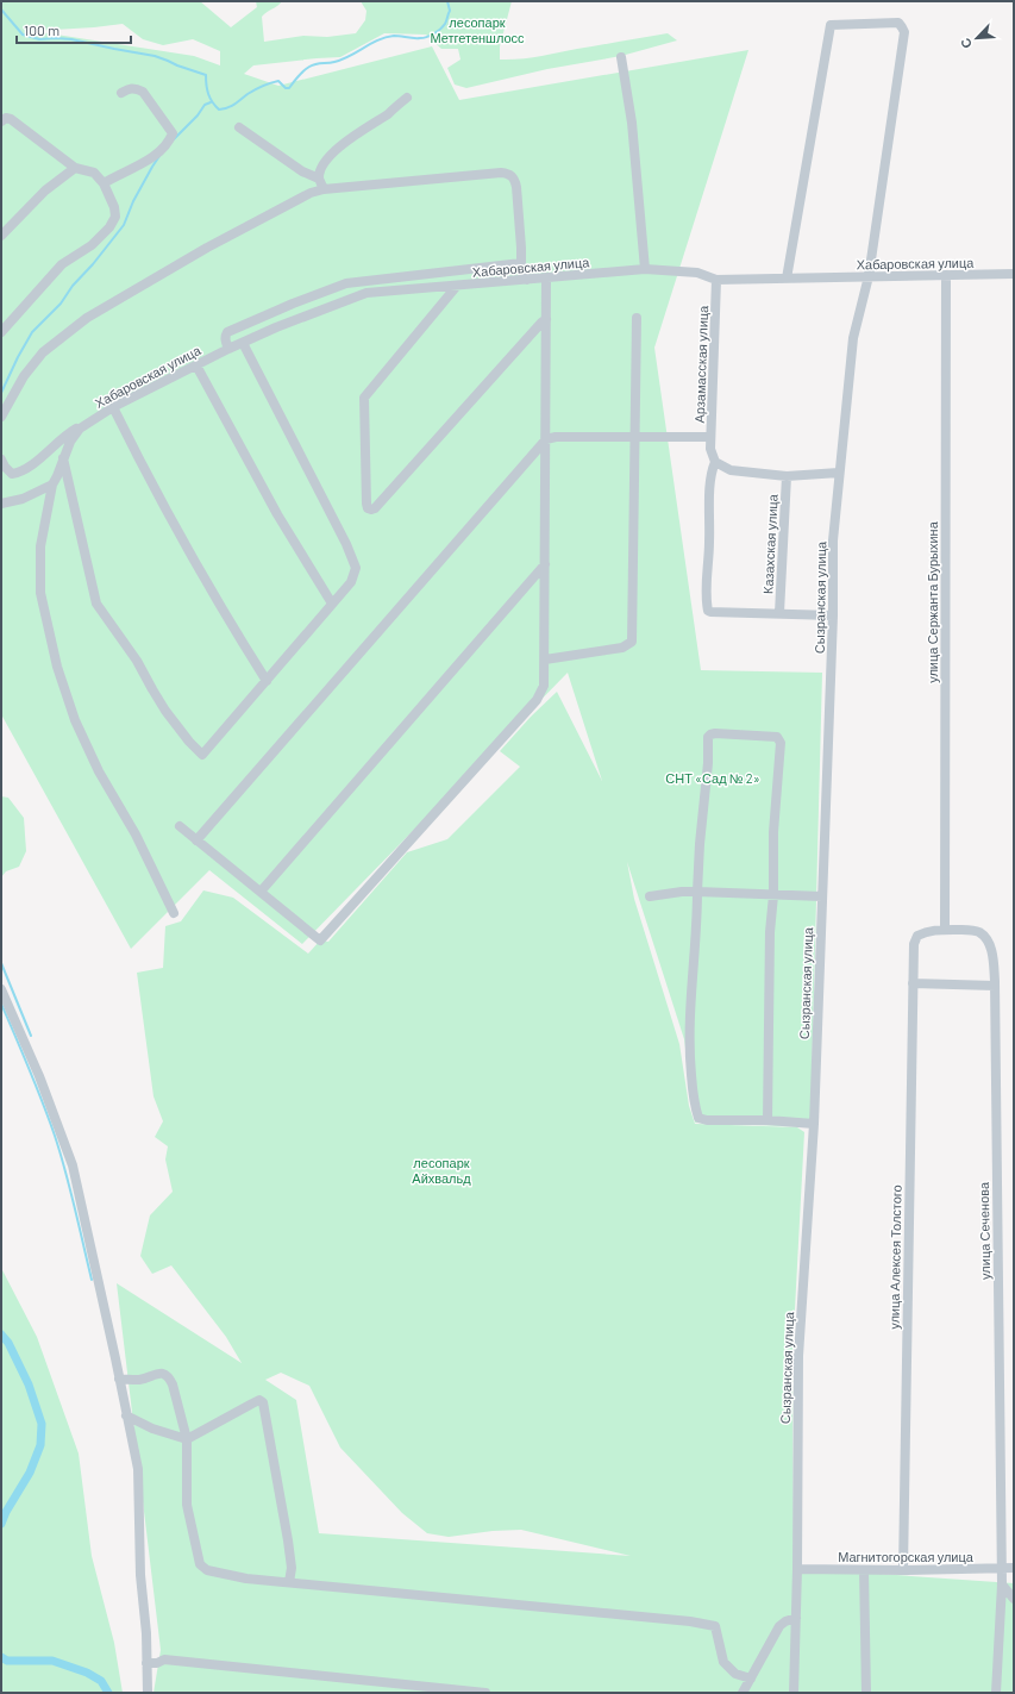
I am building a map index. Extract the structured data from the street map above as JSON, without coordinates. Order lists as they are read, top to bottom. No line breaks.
{"streets":{"street":["Хабаровская улица","Арзамасская улица","Казахская улица","Сызранская улица","улица Сержанта Бурыхина","улица Сеченова","улица Алексея Толстого","Магнитогорская улица"]},"crossings":[["Хабаровская улица","Арзамасская улица"],["Хабаровская улица","Сызранская улица"],["Хабаровская улица","улица Сержанта Бурыхина"],["Сызранская улица","Магнитогорская улица"],["улица Сержанта Бурыхина","улица Сеченова"],["улица Сержанта Бурыхина","улица Алексея Толстого"],["улица Сеченова","улица Алексея Толстого"],["улица Сеченова","Магнитогорская улица"],["улица Алексея Толстого","Магнитогорская улица"]],"parks":["лесопарк Метгетеншлосс","СНТ «Сад № 2»","лесопарк Айхвальд"],"scale_bar":"100 m","north":"bottom left"}
